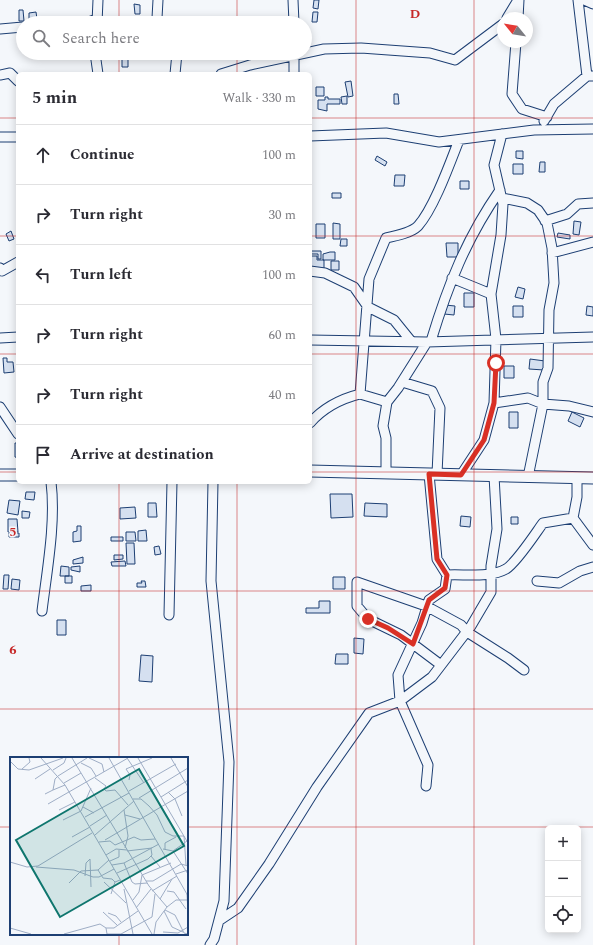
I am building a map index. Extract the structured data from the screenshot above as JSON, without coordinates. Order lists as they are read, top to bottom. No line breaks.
{"north":"top left","page":{"search":"Search here","heading":["5 min","Walk · 330 m"],"list":[["Continue","100 m"],["Turn right","30 m"],["Turn left","100 m"],["Turn right","60 m"],["Turn right","40 m"],"Arrive at destination"],"map_buttons":["+","−"]},"grid":{"columns":["D"],"rows":["5","6"]}}
